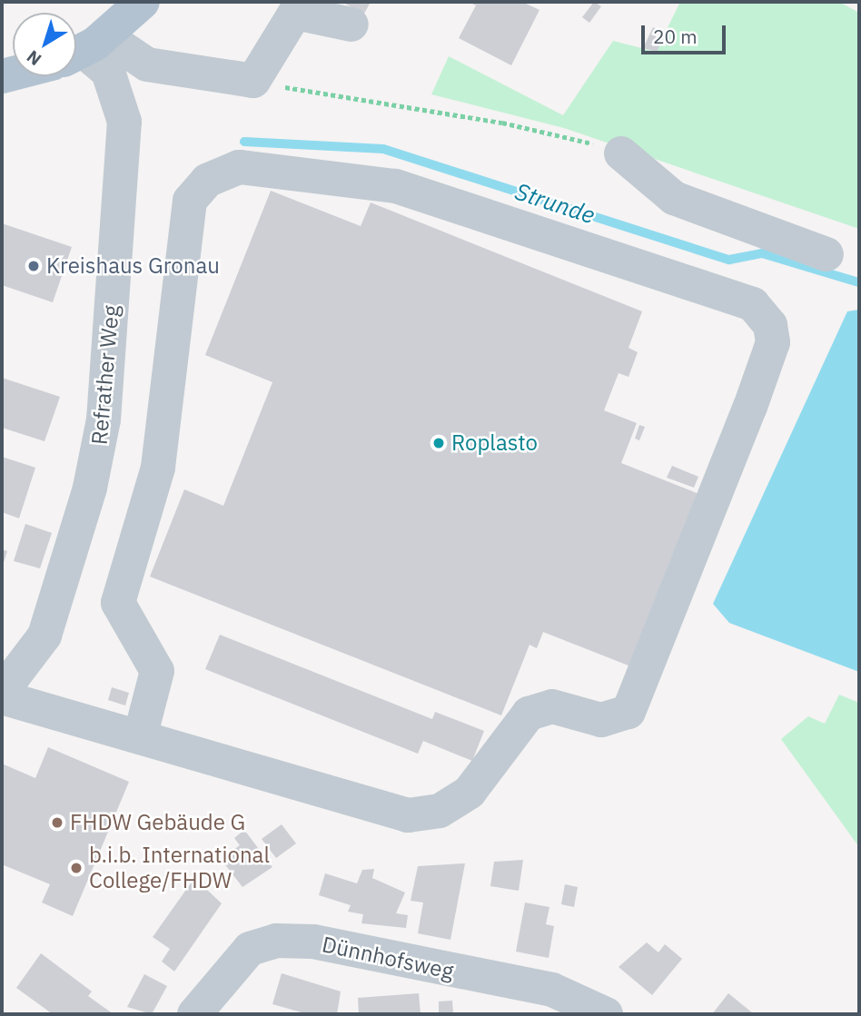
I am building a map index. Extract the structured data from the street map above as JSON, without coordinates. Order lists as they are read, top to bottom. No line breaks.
{"streets":{"street":["Refrather Weg","Dünnhofsweg"]},"water":["Strunde"],"places":["Kreishaus Gronau","Roplasto","FHDW Gebäude G","b.i.b. International College/FHDW"],"scale_bar":"20 m","north":"bottom left"}
